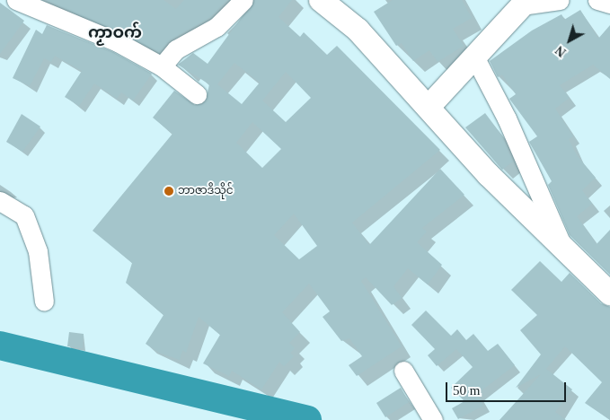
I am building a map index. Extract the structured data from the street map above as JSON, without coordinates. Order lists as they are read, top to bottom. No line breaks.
{"districts":["ကၟာဝက်"],"places":["ဘာဇာဒိသိုင်"],"scale_bar":"50 m","north":"bottom left"}
